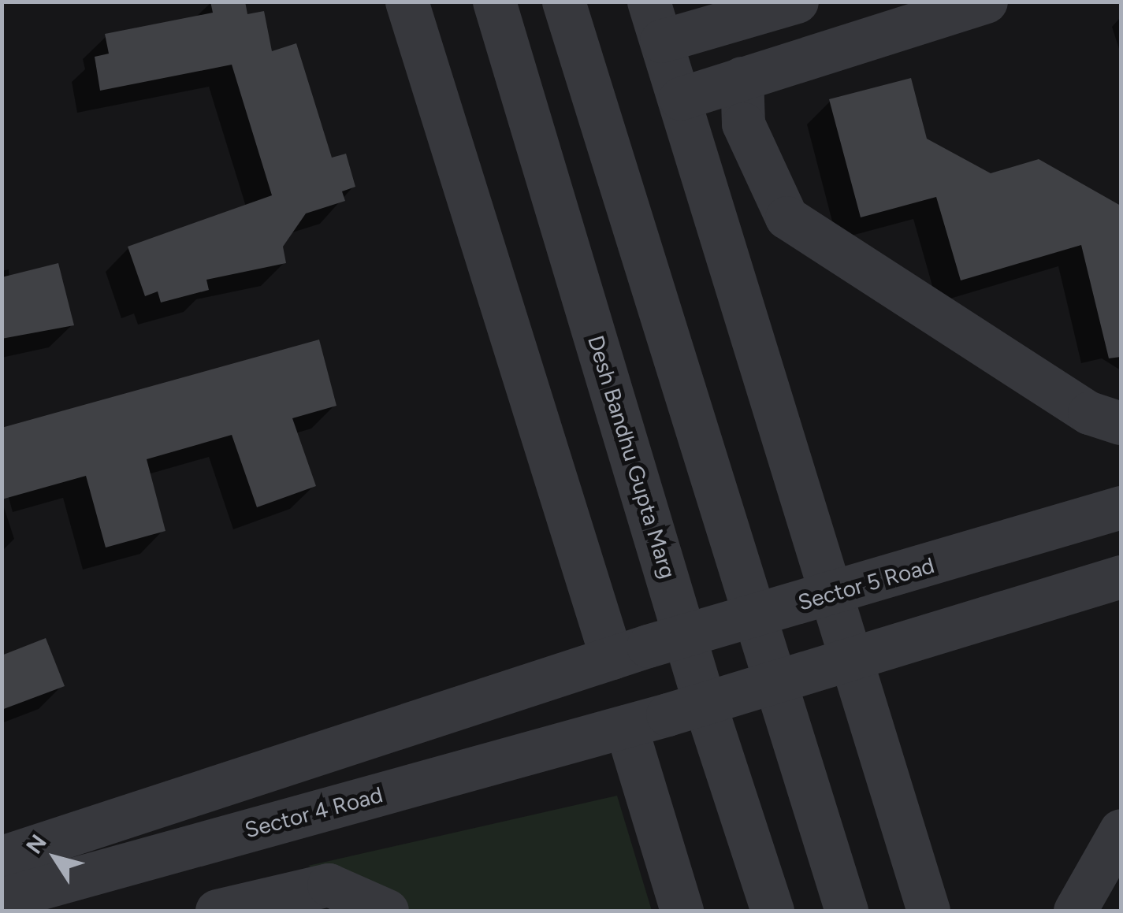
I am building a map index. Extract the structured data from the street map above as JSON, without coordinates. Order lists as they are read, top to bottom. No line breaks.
{"streets":{"street":["Desh Bandhu Gupta Marg","Sector 5 Road","Sector 4 Road"]},"crossings":[["Desh Bandhu Gupta Marg","Sector 5 Road"]],"north":"top left"}
